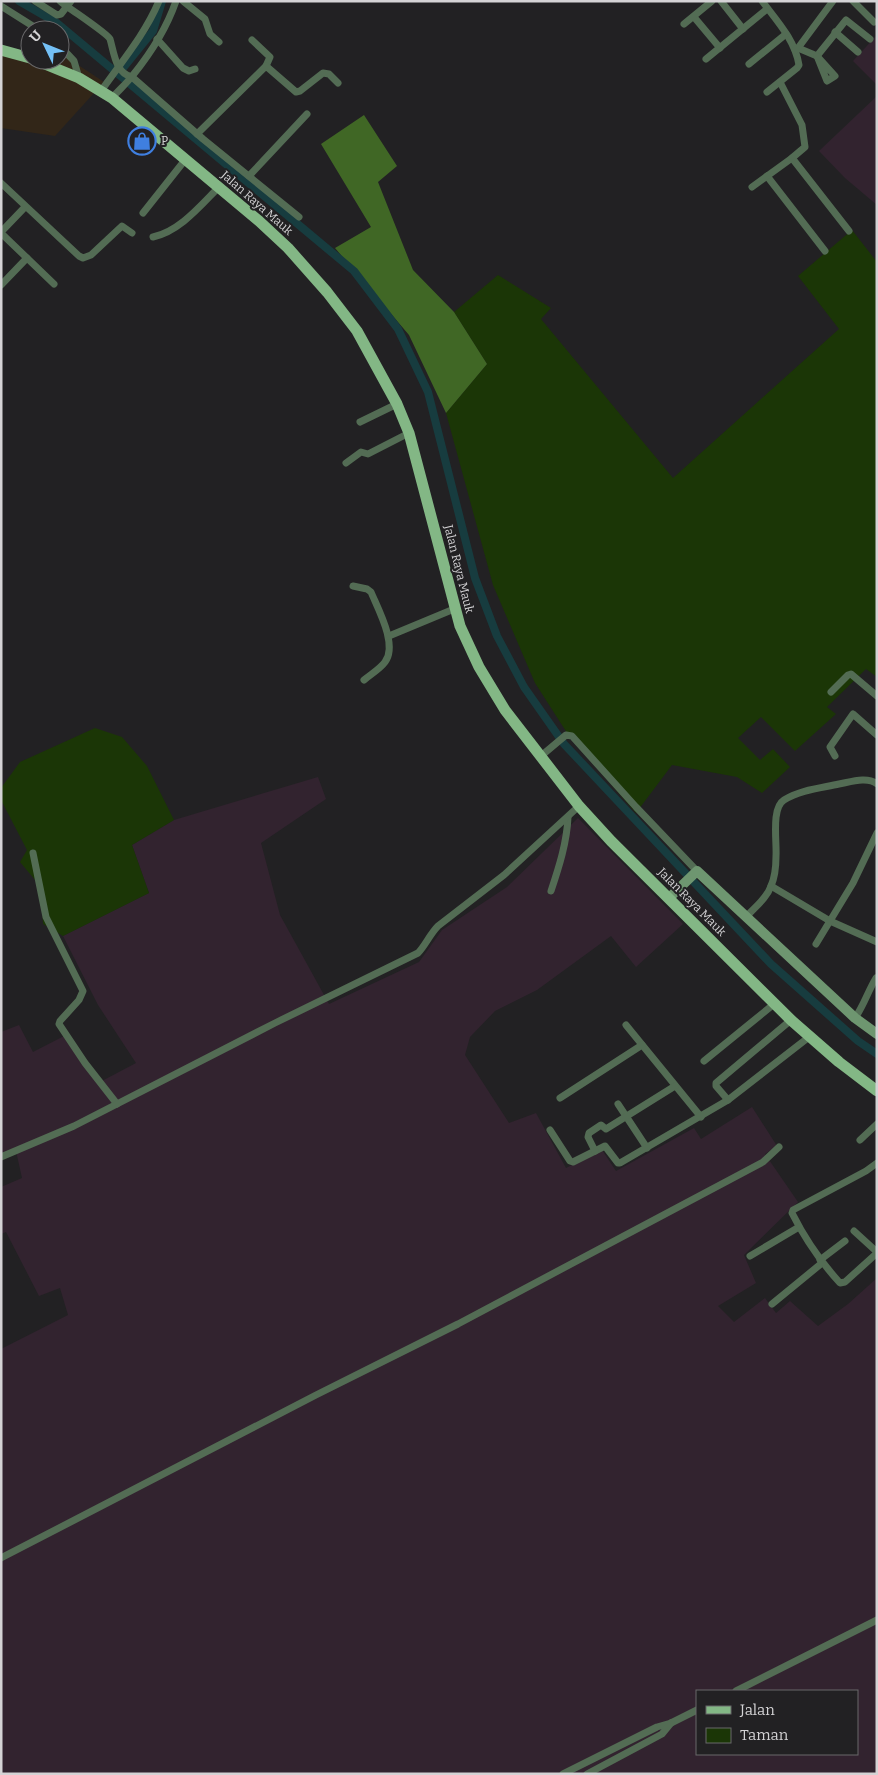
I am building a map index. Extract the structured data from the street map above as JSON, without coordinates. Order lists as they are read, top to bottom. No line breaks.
{"streets":{"main road":["Jalan Raya Mauk"]},"places":{"shop":["P"]},"legend":["Jalan","Taman"],"north":"top left"}
